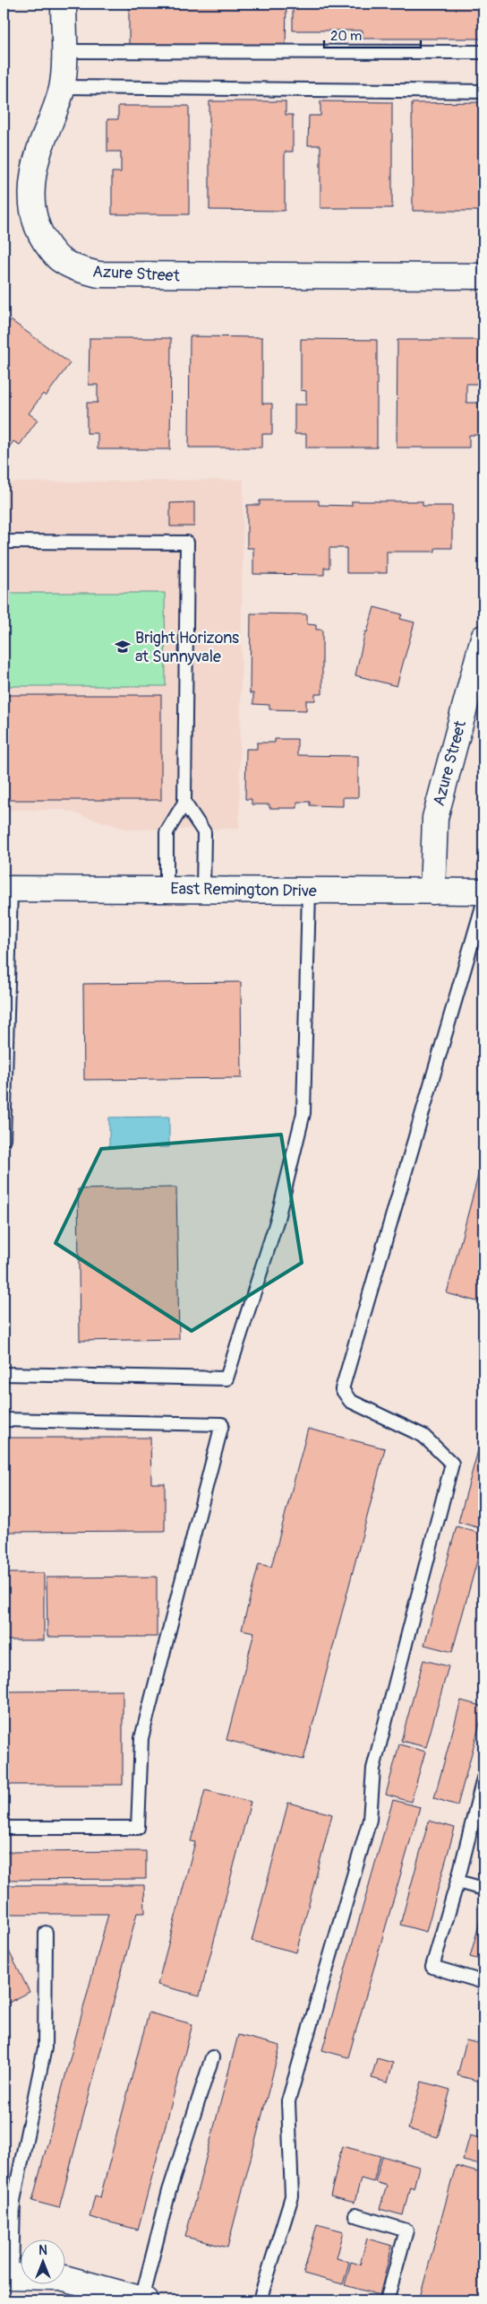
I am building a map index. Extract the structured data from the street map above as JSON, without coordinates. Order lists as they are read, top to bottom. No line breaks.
{"streets":{"street":["Azure Street","East Remington Drive"]},"crossings":[["Azure Street","East Remington Drive"]],"places":{"school or university":["Bright Horizons at Sunnyvale"]},"scale_bar":"20 m","north":"top"}
